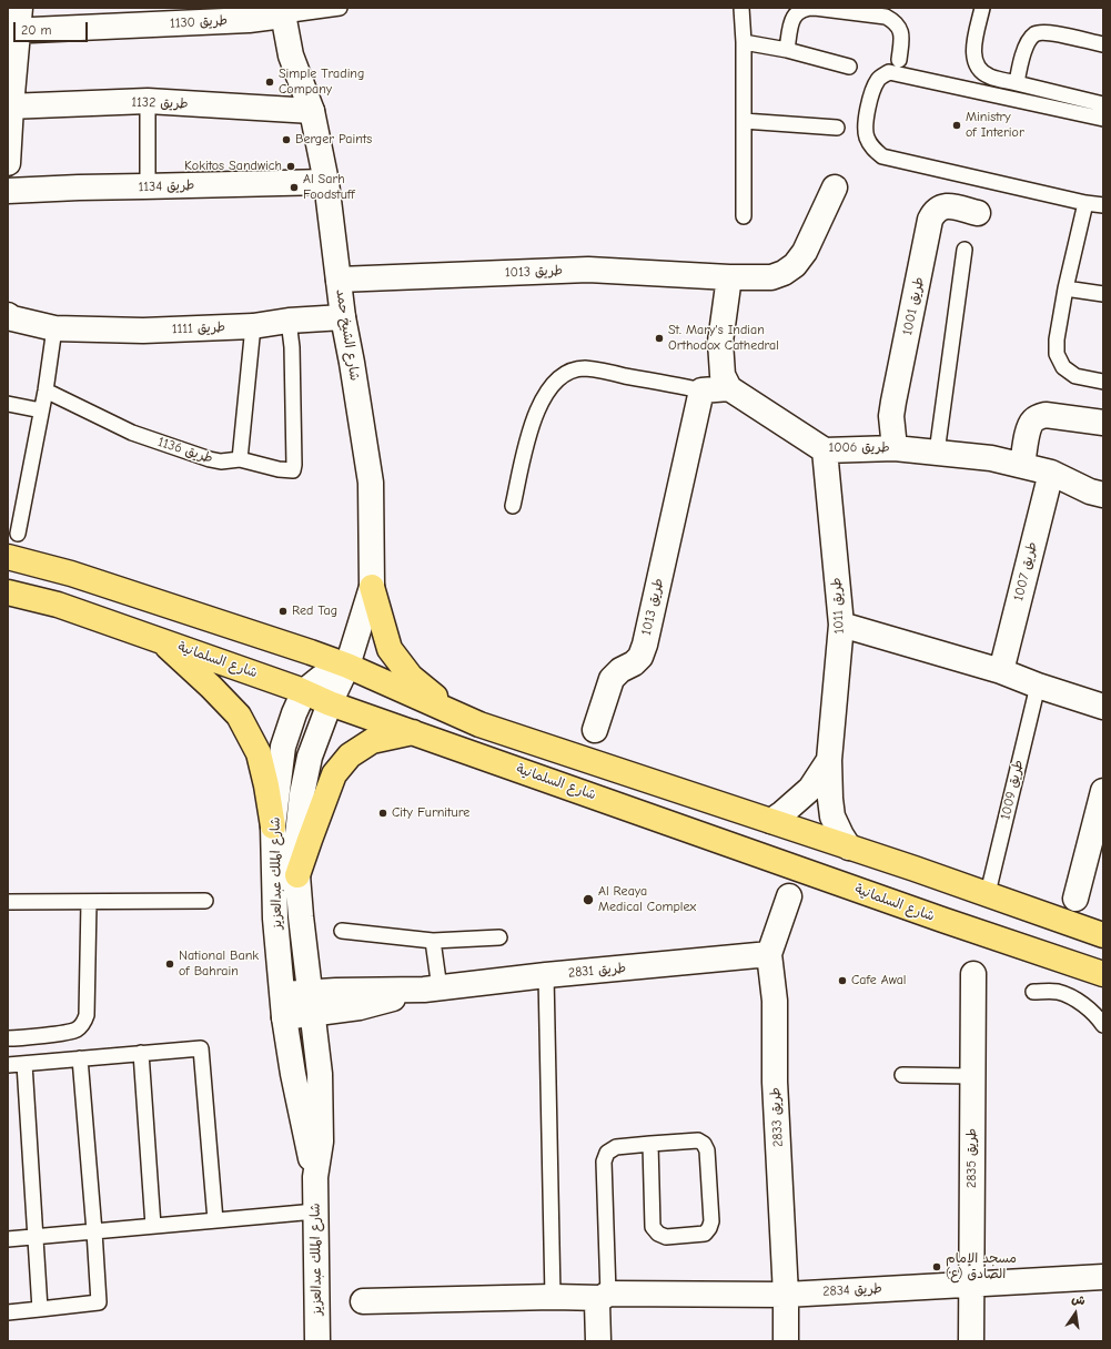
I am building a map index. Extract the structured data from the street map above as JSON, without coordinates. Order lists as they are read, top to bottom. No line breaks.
{"streets":{"main road":["شارع السلمانية"],"street":["طريق 1130","طريق 1132","طريق 1134","طريق 1013","طريق 1001","طريق 1111","شارع الشيخ حمد","طريق 1006","طريق 1007","طريق 1011","شارع الملك عبدالعزيز","طريق 2831","طريق 2833","طريق 2835","طريق 2834"],"lane":["طريق 1136","طريق 1009"]},"crossings":[["طريق 1130","شارع الشيخ حمد"],["طريق 1132","شارع الشيخ حمد"],["طريق 1134","شارع الشيخ حمد"],["طريق 1013","شارع الشيخ حمد"],["طريق 1001","طريق 1006"],["طريق 1111","شارع الشيخ حمد"],["طريق 1111","طريق 1136"],["شارع الشيخ حمد","شارع الملك عبدالعزيز"],["طريق 1006","طريق 1007"],["طريق 1006","طريق 1011"],["شارع السلمانية","شارع الملك عبدالعزيز"],["شارع الملك عبدالعزيز","طريق 2831"],["طريق 2831","طريق 2833"],["طريق 2833","طريق 2834"],["طريق 2835","طريق 2834"]],"places":["Simple Trading Company","Ministry of Interior","Berger Paints","Kokitos Sandwich","Al Sarh Foodstuff","St. Mary's Indian Orthodox Cathedral","Red Tag","City Furniture","Al Reaya Medical Complex","National Bank of Bahrain","Cafe Awal","مسجد الإمام الصادق (ع)"],"scale_bar":"20 m","north":"top"}
